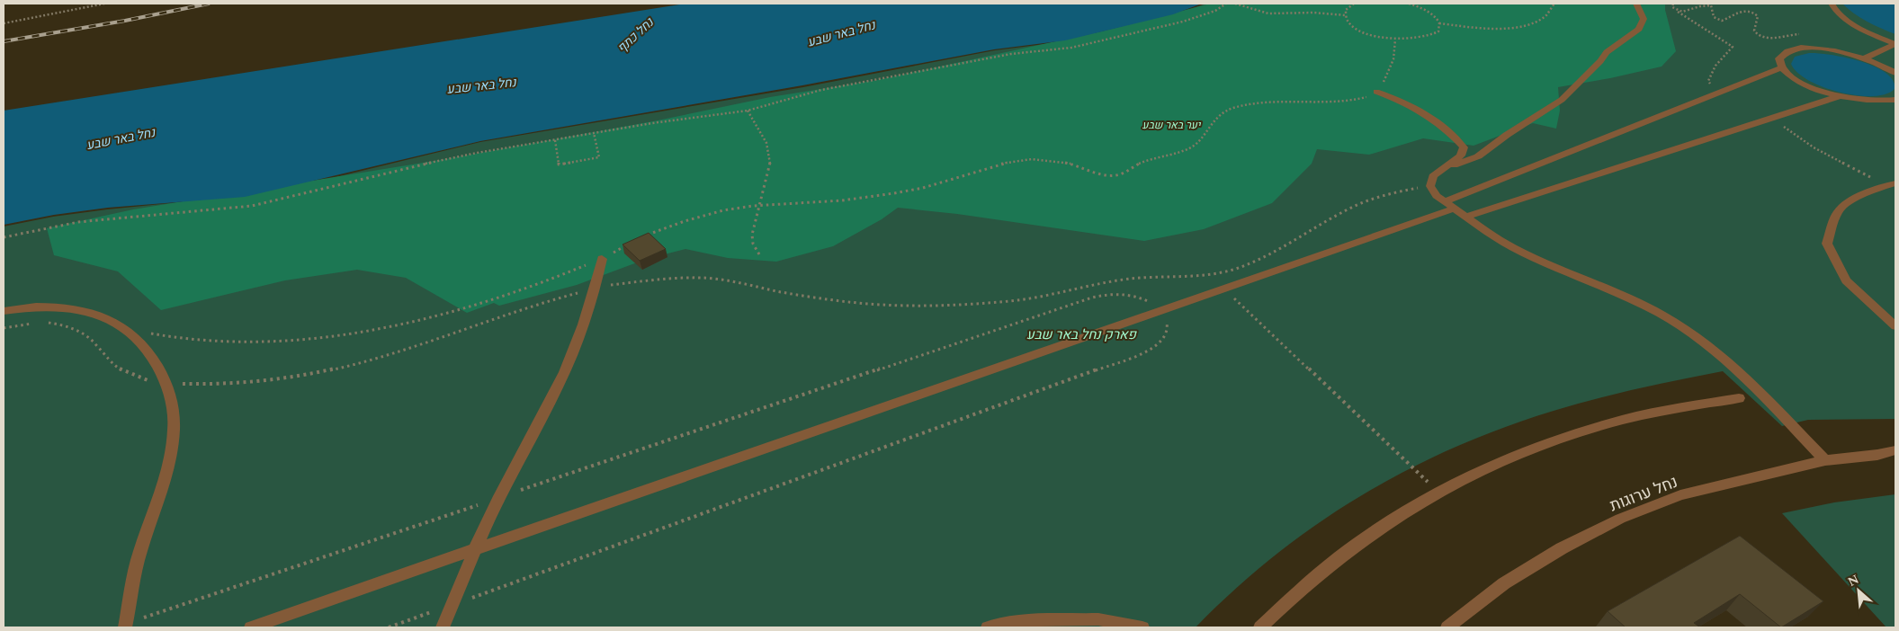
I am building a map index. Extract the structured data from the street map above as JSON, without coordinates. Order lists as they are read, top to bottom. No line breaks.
{"streets":{"street":["נחל ערוגות"]},"water":["נחל באר שבע","נחל כתף"],"parks":["יער באר שבע","פארק נחל באר שבע"],"north":"top left"}
